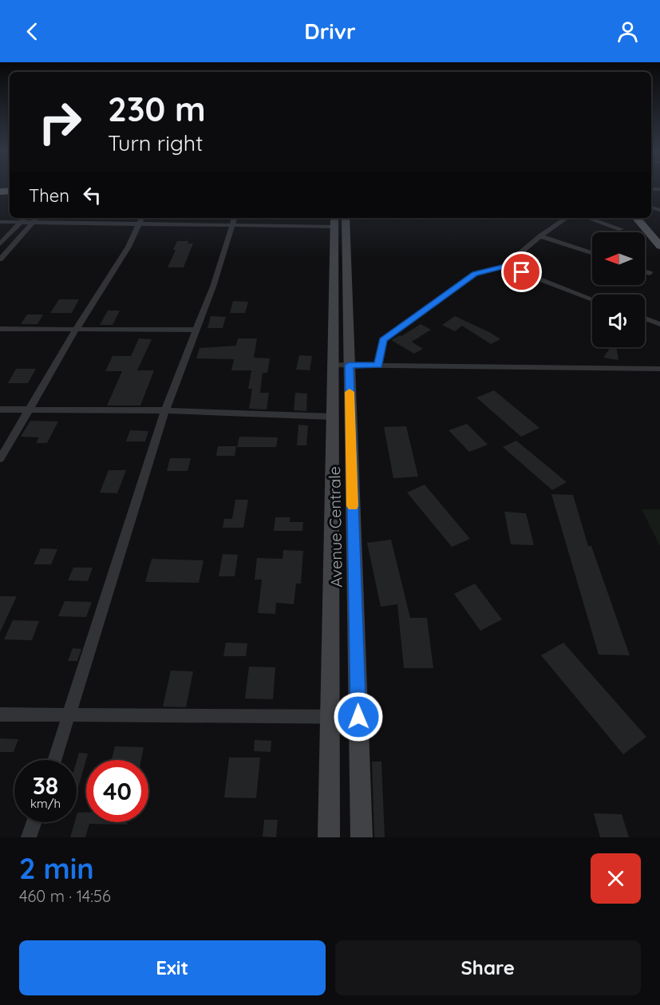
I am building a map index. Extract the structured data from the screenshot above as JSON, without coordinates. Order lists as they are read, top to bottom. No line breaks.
{"streets":{"street":["Avenue Centrale"]},"north":"left","page":{"header":"Drivr","turn":["230 m","Turn right"],"then":"Then","speed":"38 km/h","limit":"40","heading":["2 min","460 m · 14:56"],"buttons":["Exit","Share"]}}
